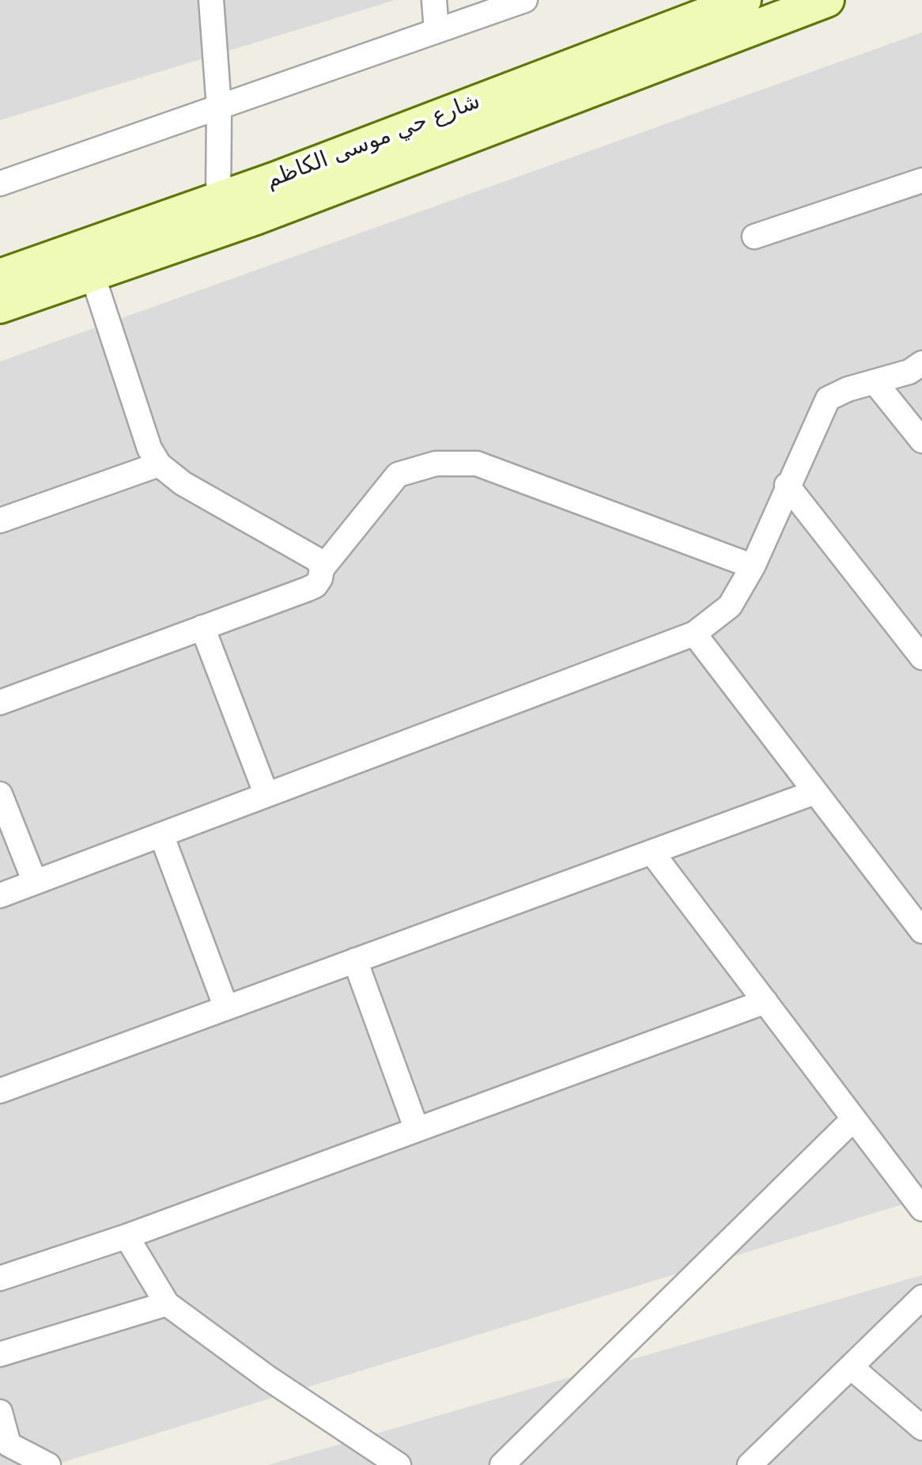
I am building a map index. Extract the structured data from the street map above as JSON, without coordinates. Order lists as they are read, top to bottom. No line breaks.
{"streets":{"main road":["شارع حي موسى الكاظم"]}}
